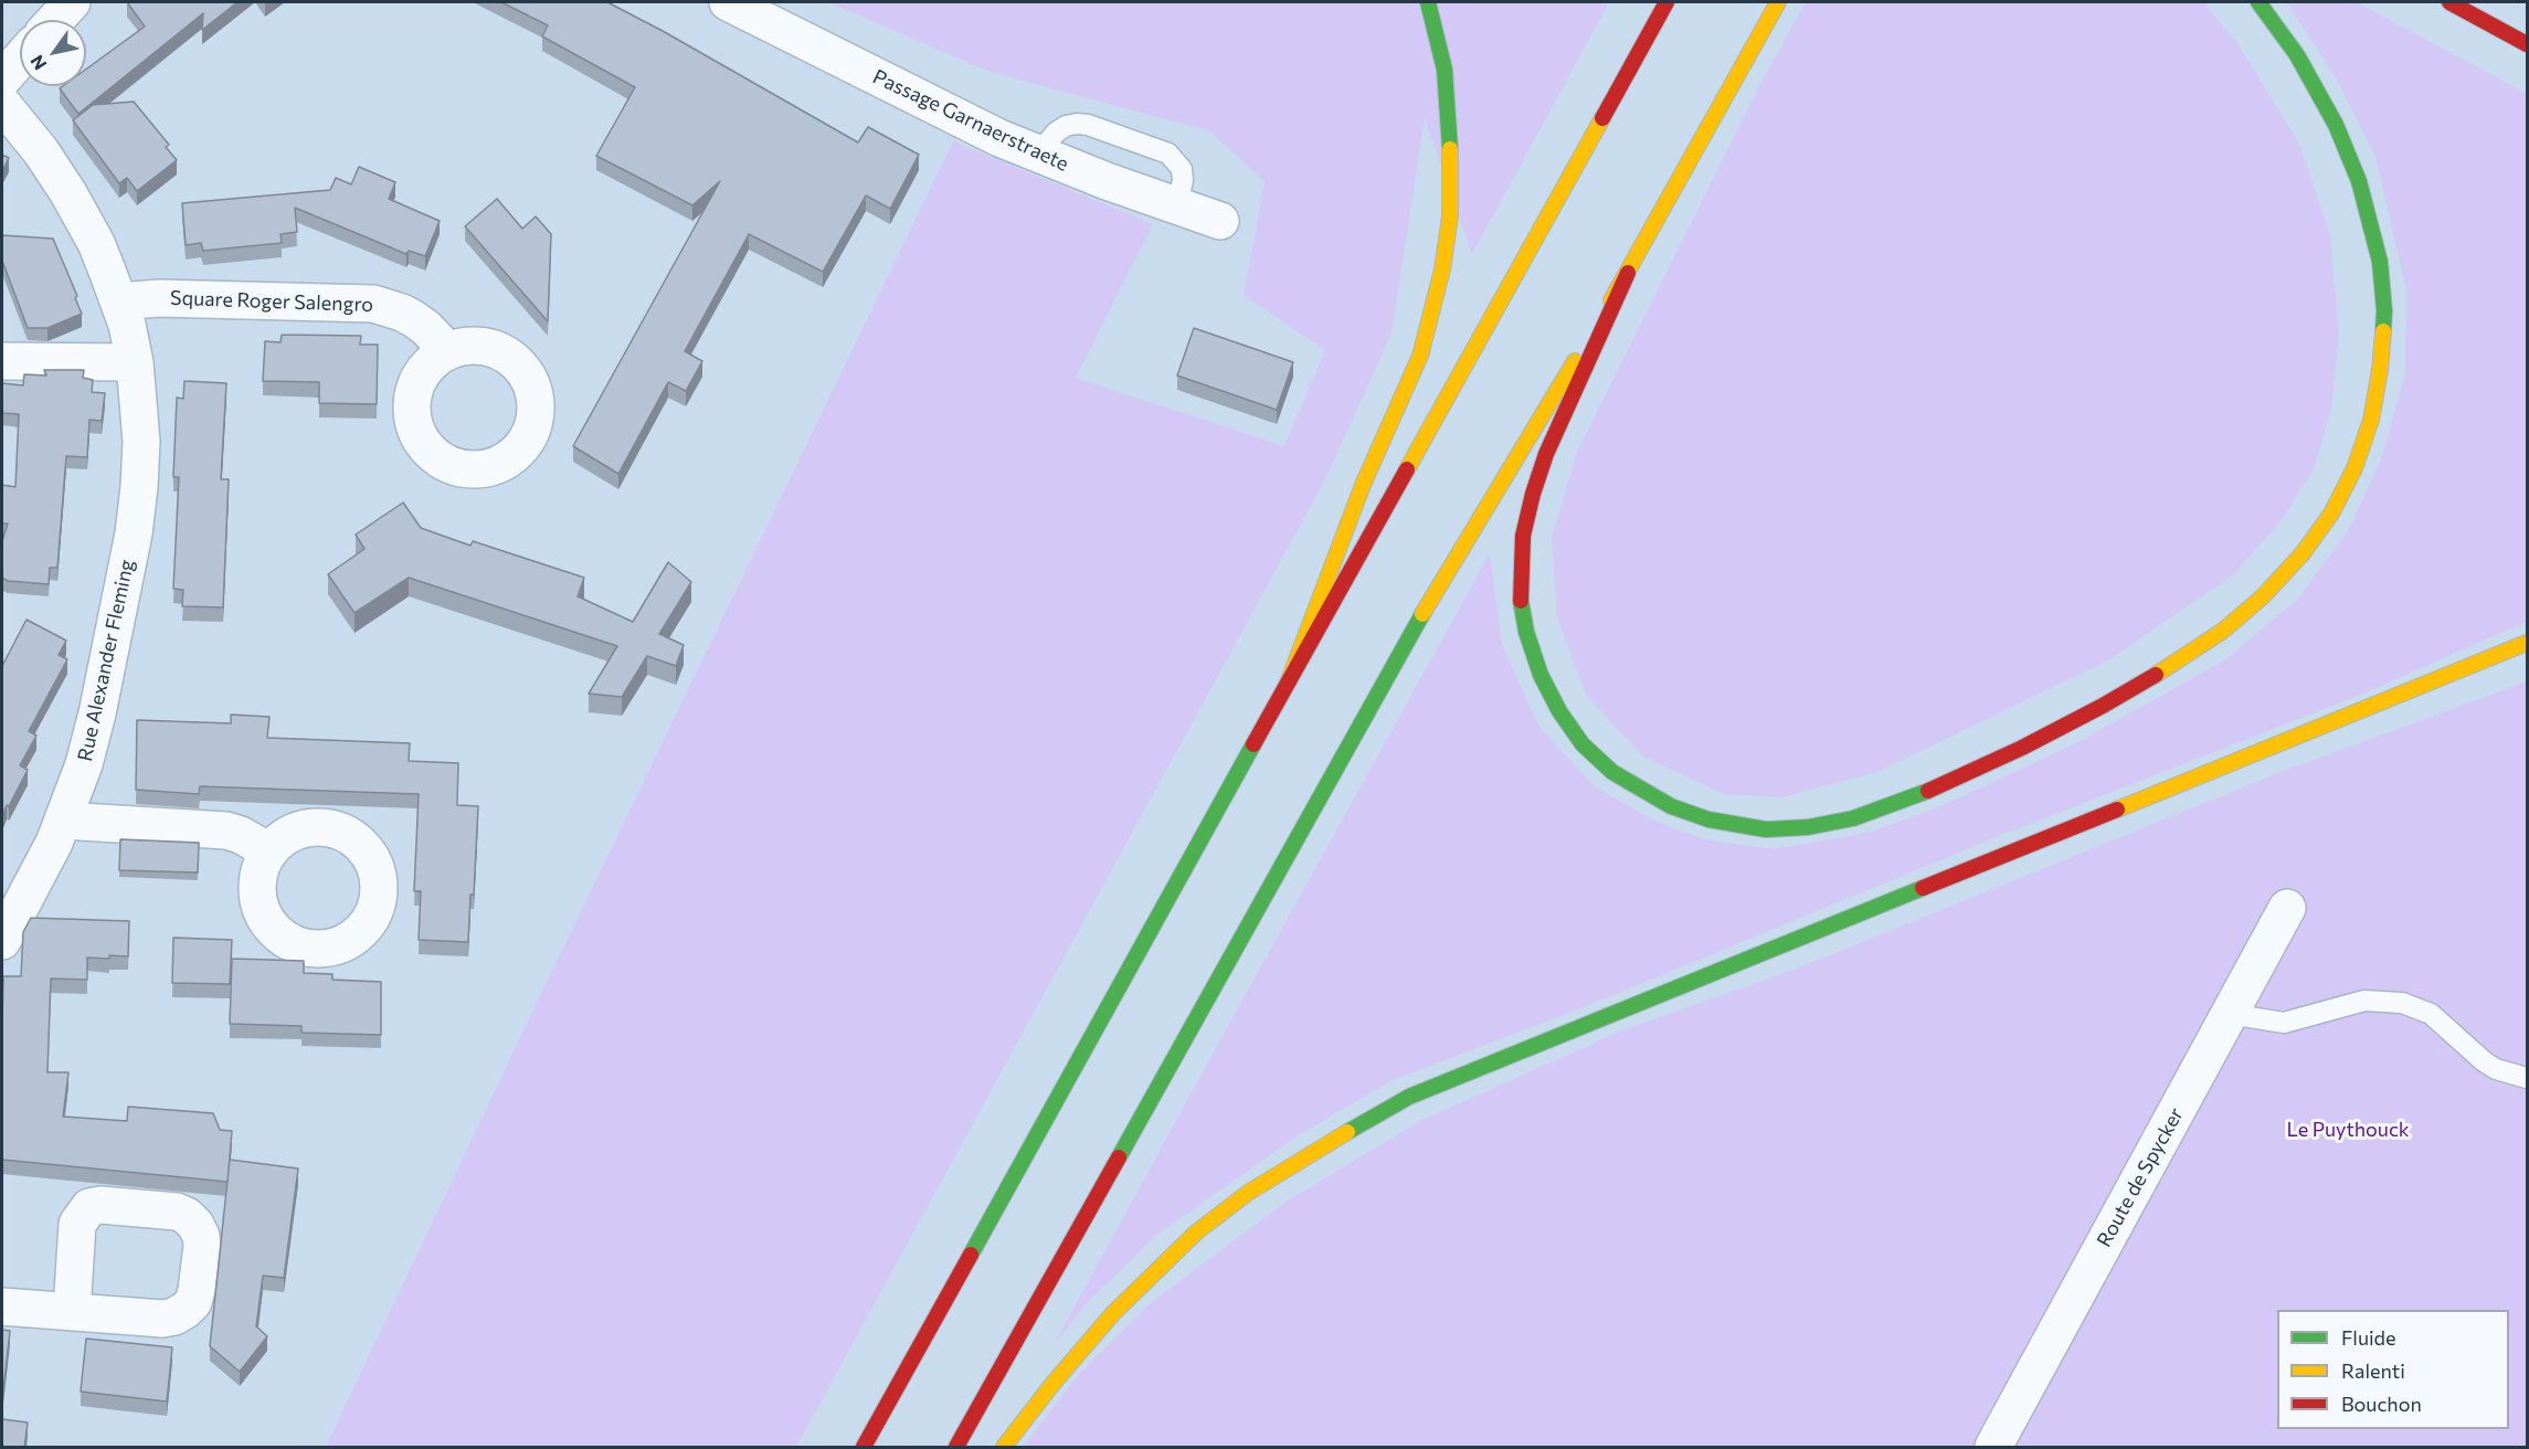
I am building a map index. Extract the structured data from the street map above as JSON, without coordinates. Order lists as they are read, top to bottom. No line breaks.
{"streets":{"street":["Passage Garnaerstraete","Square Roger Salengro","Rue Alexander Fleming","Route de Spycker"]},"crossings":[["Square Roger Salengro","Rue Alexander Fleming"]],"parks":["Le Puythouck"],"legend":["Fluide","Ralenti","Bouchon"],"north":"bottom left"}
